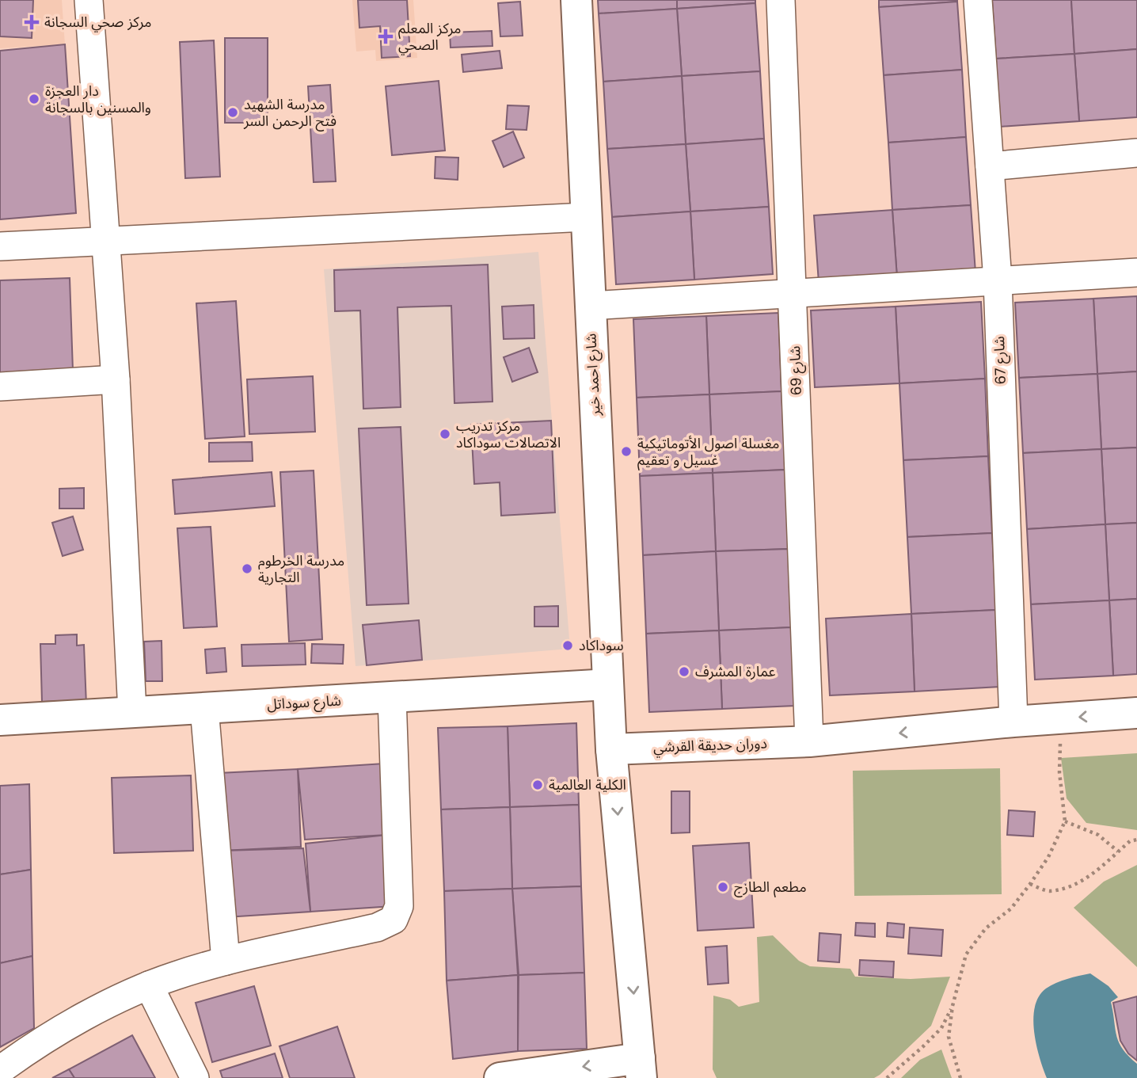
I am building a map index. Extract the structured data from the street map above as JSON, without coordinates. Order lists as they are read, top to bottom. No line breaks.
{"streets":{"main road":["شارع احمد خير","شارع سوداتل","دوران حديقة القرشي"],"street":["شارع 67","شارع 69"]},"crossings":[["شارع 67","دوران حديقة القرشي"],["شارع 69","دوران حديقة القرشي"],["شارع احمد خير","شارع سوداتل"],["شارع احمد خير","دوران حديقة القرشي"]],"one_way":["دوران حديقة القرشي"],"places":{"health":["مركز صحي السجانة","مركز المعلم الصحي"],"other":["دار العجزة والمسنين بالسجانة","مدرسة الشهيد فتح الرحمن السر","مركز تدريب الاتصالات سوداكاد","مغسلة اصول الأتوماتيكية غسيل و تعقيم","مدرسة الخرطوم التجارية","سوداكاد","عمارة المشرف","الكلية العالمية","مطعم الطازج"]}}
